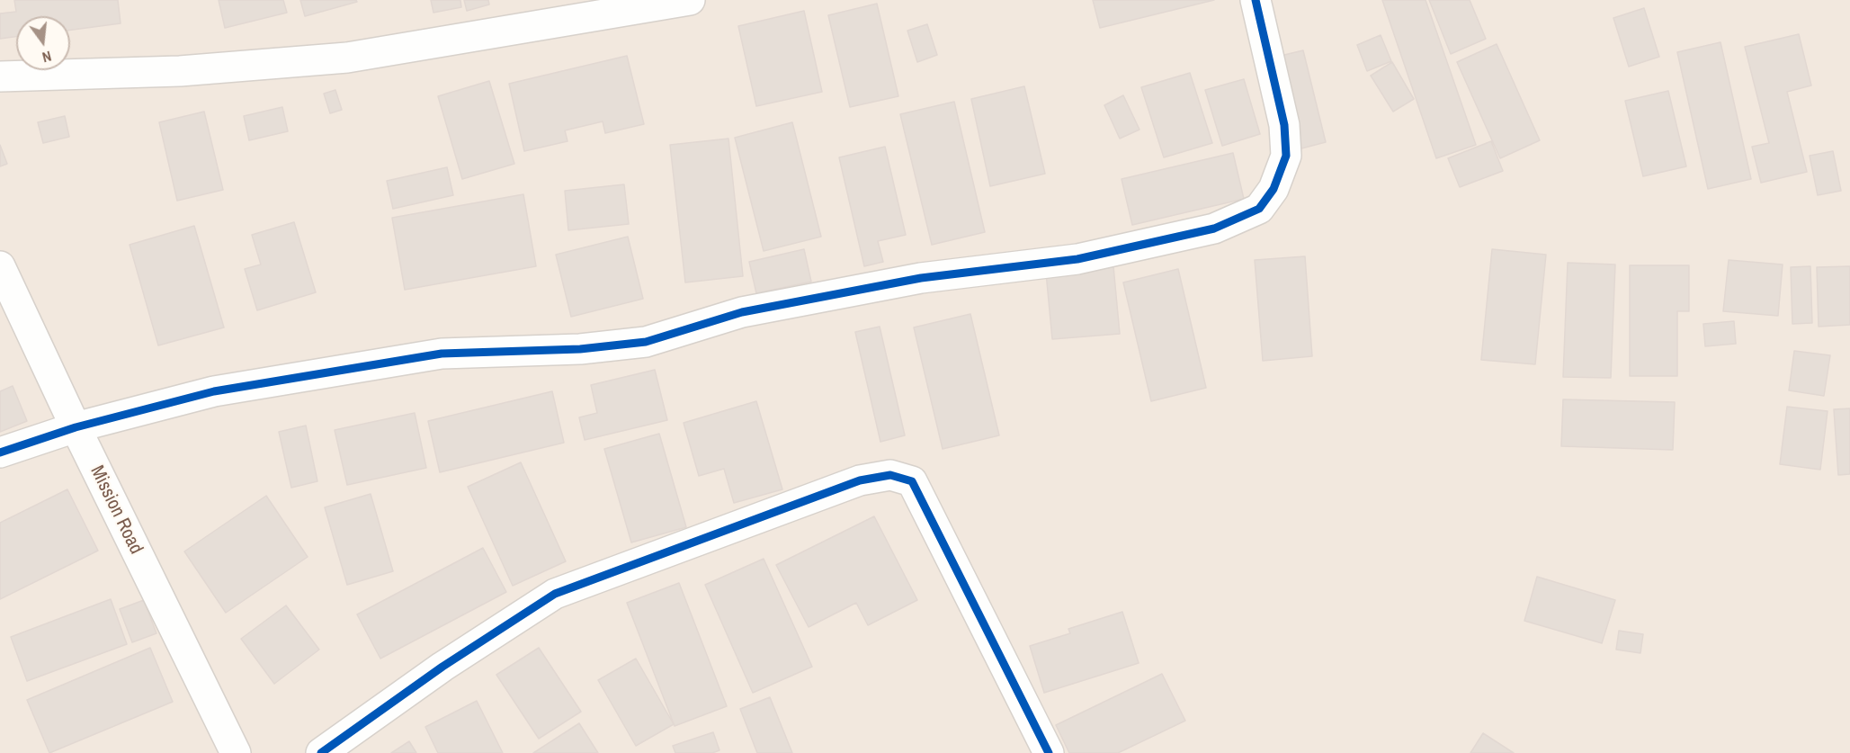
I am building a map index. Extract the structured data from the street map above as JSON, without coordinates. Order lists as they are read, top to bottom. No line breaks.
{"streets":{"street":["Mission Road"]},"north":"bottom"}
